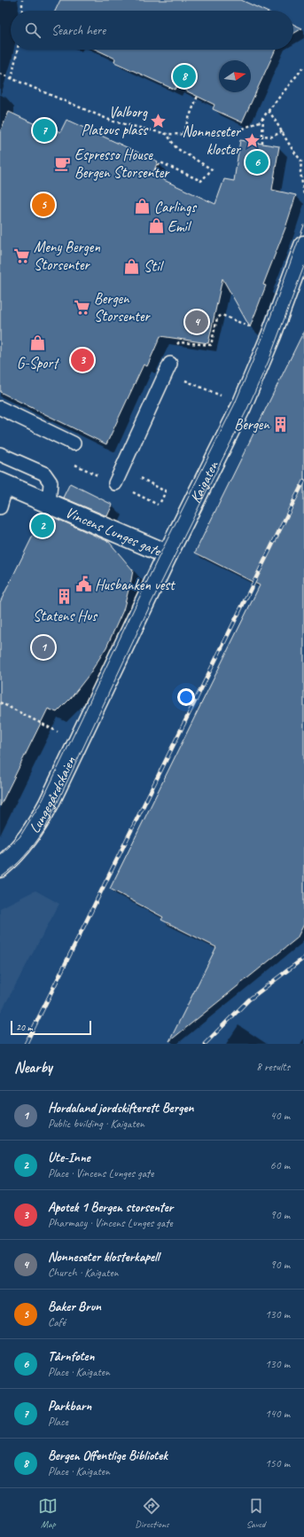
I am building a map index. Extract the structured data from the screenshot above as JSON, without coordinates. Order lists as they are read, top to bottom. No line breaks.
{"streets":{"main road":["Kaigaten","Vincens Lunges gate","Lungegårdskaien"]},"crossings":[["Kaigaten","Vincens Lunges gate"],["Kaigaten","Lungegårdskaien"]],"places":{"place":["Valborg Platous plass","Nonneseter kloster"],"cafe":["Espresso House Bergen Storsenter"],"shop":["Carlings","Emil","Stil","G-Sport"],"supermarket":["Meny Bergen Storsenter","Bergen Storsenter"],"building":["Bergen","Statens Hus"],"public building":["Husbanken vest"]},"scale_bar":"20 m","north":"right","page":{"search":"Search here","pins":["8","7","6","5","4","3","2","1"],"scale":"20 m","heading":["Nearby","8 results"],"list":[{"mark":"1","name":"Hordaland jordskifterett Bergen","note":"Public building · Kaigaten","value":"40 m"},{"mark":"2","name":"Ute-Inne","note":"Place · Vincens Lunges gate","value":"60 m"},{"mark":"3","name":"Apotek 1 Bergen storsenter","note":"Pharmacy · Vincens Lunges gate","value":"90 m"},{"mark":"4","name":"Nonneseter klosterkapell","note":"Church · Kaigaten","value":"90 m"},{"mark":"5","name":"Baker Brun","note":"Café","value":"130 m"},{"mark":"6","name":"Tårnfoten","note":"Place · Kaigaten","value":"130 m"},{"mark":"7","name":"Parkbarn","note":"Place","value":"140 m"},{"mark":"8","name":"Bergen Offentlige Bibliotek","note":"Place · Kaigaten","value":"150 m"}],"nav":["Map","Directions","Saved"]}}
